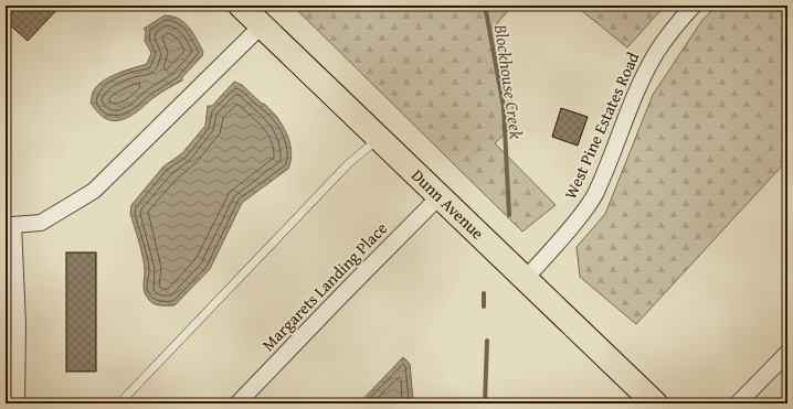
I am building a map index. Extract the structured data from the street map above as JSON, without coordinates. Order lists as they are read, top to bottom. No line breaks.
{"streets":{"main road":["Dunn Avenue"],"street":["West Pine Estates Road","Margarets Landing Place"]},"crossings":[["West Pine Estates Road","Dunn Avenue"],["Dunn Avenue","Margarets Landing Place"]],"water":["Blockhouse Creek"]}
